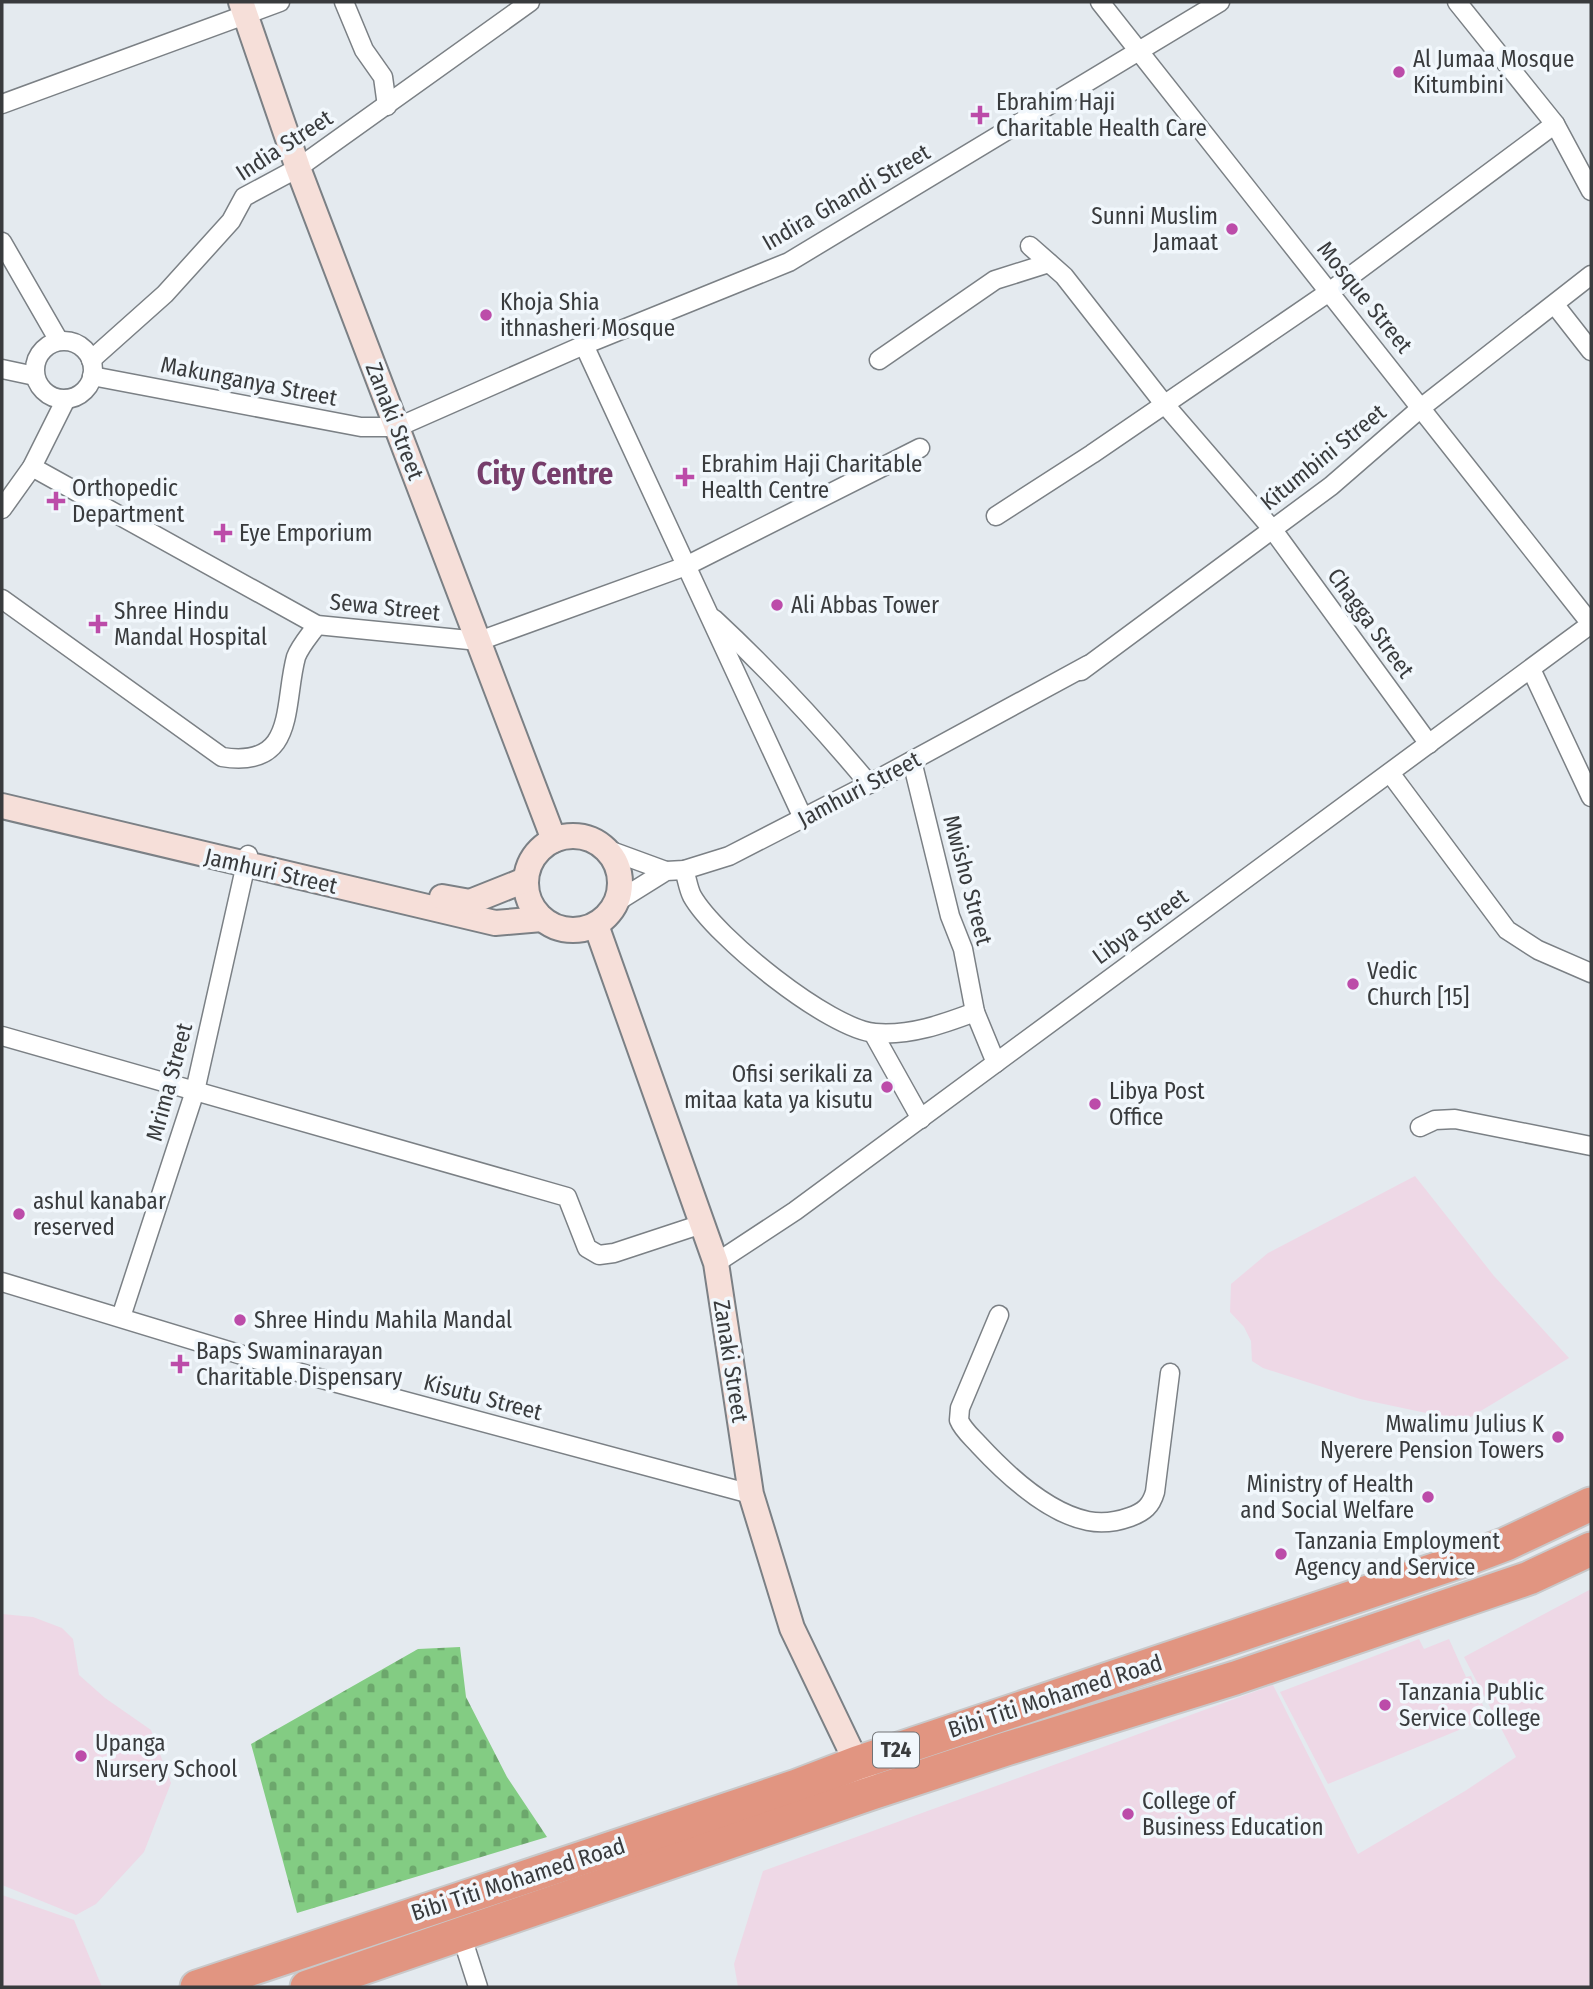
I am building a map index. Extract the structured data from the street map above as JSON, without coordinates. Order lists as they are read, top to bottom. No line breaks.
{"streets":{"highway":["Bibi Titi Mohamed Road","T24"],"street":["India Street","Indira Ghandi Street","Mosque Street","Makunganya Street","Zanaki Street","Kitumbini Street","Sewa Street","Chagga Street","Jamhuri Street","Mwisho Street","Libya Street","Mrima Street","Kisutu Street"]},"crossings":[["India Street","Makunganya Street"],["India Street","Zanaki Street"],["Indira Ghandi Street","Mosque Street"],["Indira Ghandi Street","Makunganya Street"],["Indira Ghandi Street","Zanaki Street"],["Mosque Street","Kitumbini Street"],["Mosque Street","Libya Street"],["Makunganya Street","Zanaki Street"],["Zanaki Street","Sewa Street"],["Zanaki Street","Jamhuri Street"],["Zanaki Street","Libya Street"],["Zanaki Street","Kisutu Street"],["Zanaki Street","Bibi Titi Mohamed Road"],["Kitumbini Street","Chagga Street"],["Kitumbini Street","Jamhuri Street"],["Chagga Street","Libya Street"],["Jamhuri Street","Mwisho Street"],["Jamhuri Street","Mrima Street"],["Mwisho Street","Libya Street"],["Mrima Street","Kisutu Street"]],"districts":["City Centre"],"places":{"other":["Al Jumaa Mosque Kitumbini","Sunni Muslim Jamaat","Khoja Shia ithnasheri Mosque","Ali Abbas Tower","Vedic Church [15]","Ofisi serikali za mitaa kata ya kisutu","Libya Post Office","ashul kanabar reserved","Shree Hindu Mahila Mandal","Mwalimu Julius K Nyerere Pension Towers","Ministry of Health and Social Welfare","Tanzania Employment Agency and Service","Tanzania Public Service College","Upanga Nursery School","College of Business Education"],"health":["Ebrahim Haji Charitable Health Care","Ebrahim Haji Charitable Health Centre","Orthopedic Department","Eye Emporium","Shree Hindu Mandal Hospital","Baps Swaminarayan Charitable Dispensary"]}}
